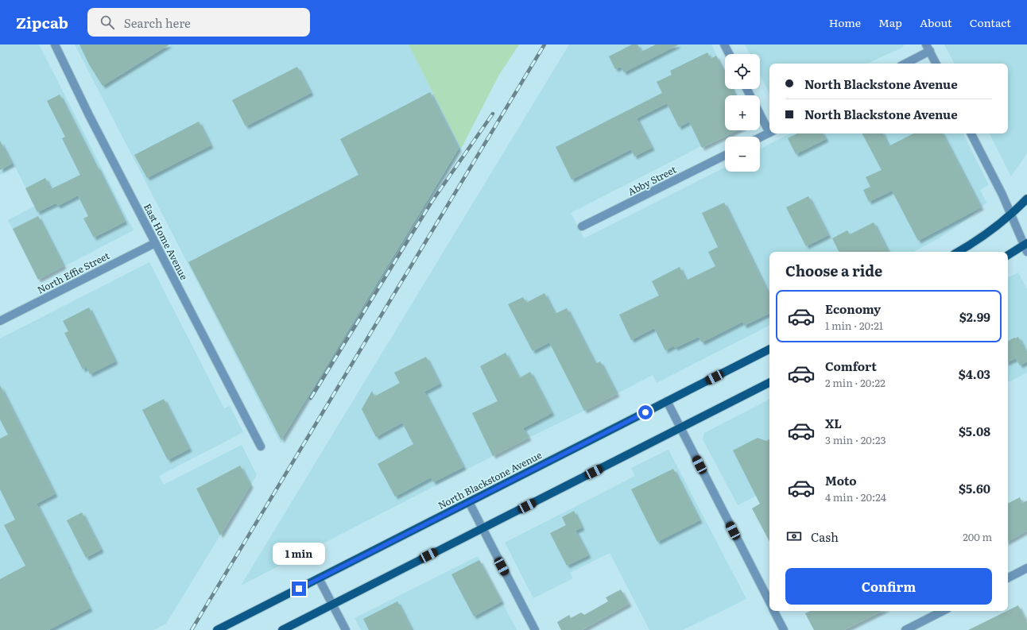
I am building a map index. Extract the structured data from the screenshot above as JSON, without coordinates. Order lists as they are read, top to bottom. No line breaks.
{"streets":{"main road":["North Blackstone Avenue"],"street":["Abby Street","East Home Avenue","North Effie Street"]},"crossings":[["East Home Avenue","North Effie Street"]],"page":{"header":"Zipcab","search":"Search here","nav":["Home","Map","About","Contact"],"map_buttons":["+","−"],"banner":["North Blackstone Avenue","North Blackstone Avenue"],"heading":"Choose a ride","list":[{"name":"Economy","note":"1 min · 20:21","value":"$2.99"},{"name":"Comfort","note":"2 min · 20:22","value":"$4.03"},{"name":"XL","note":"3 min · 20:23","value":"$5.08"},{"name":"Moto","note":"4 min · 20:24","value":"$5.60"}],"pay":["Cash","200 m"],"bubble":"1 min","buttons":"Confirm"}}
